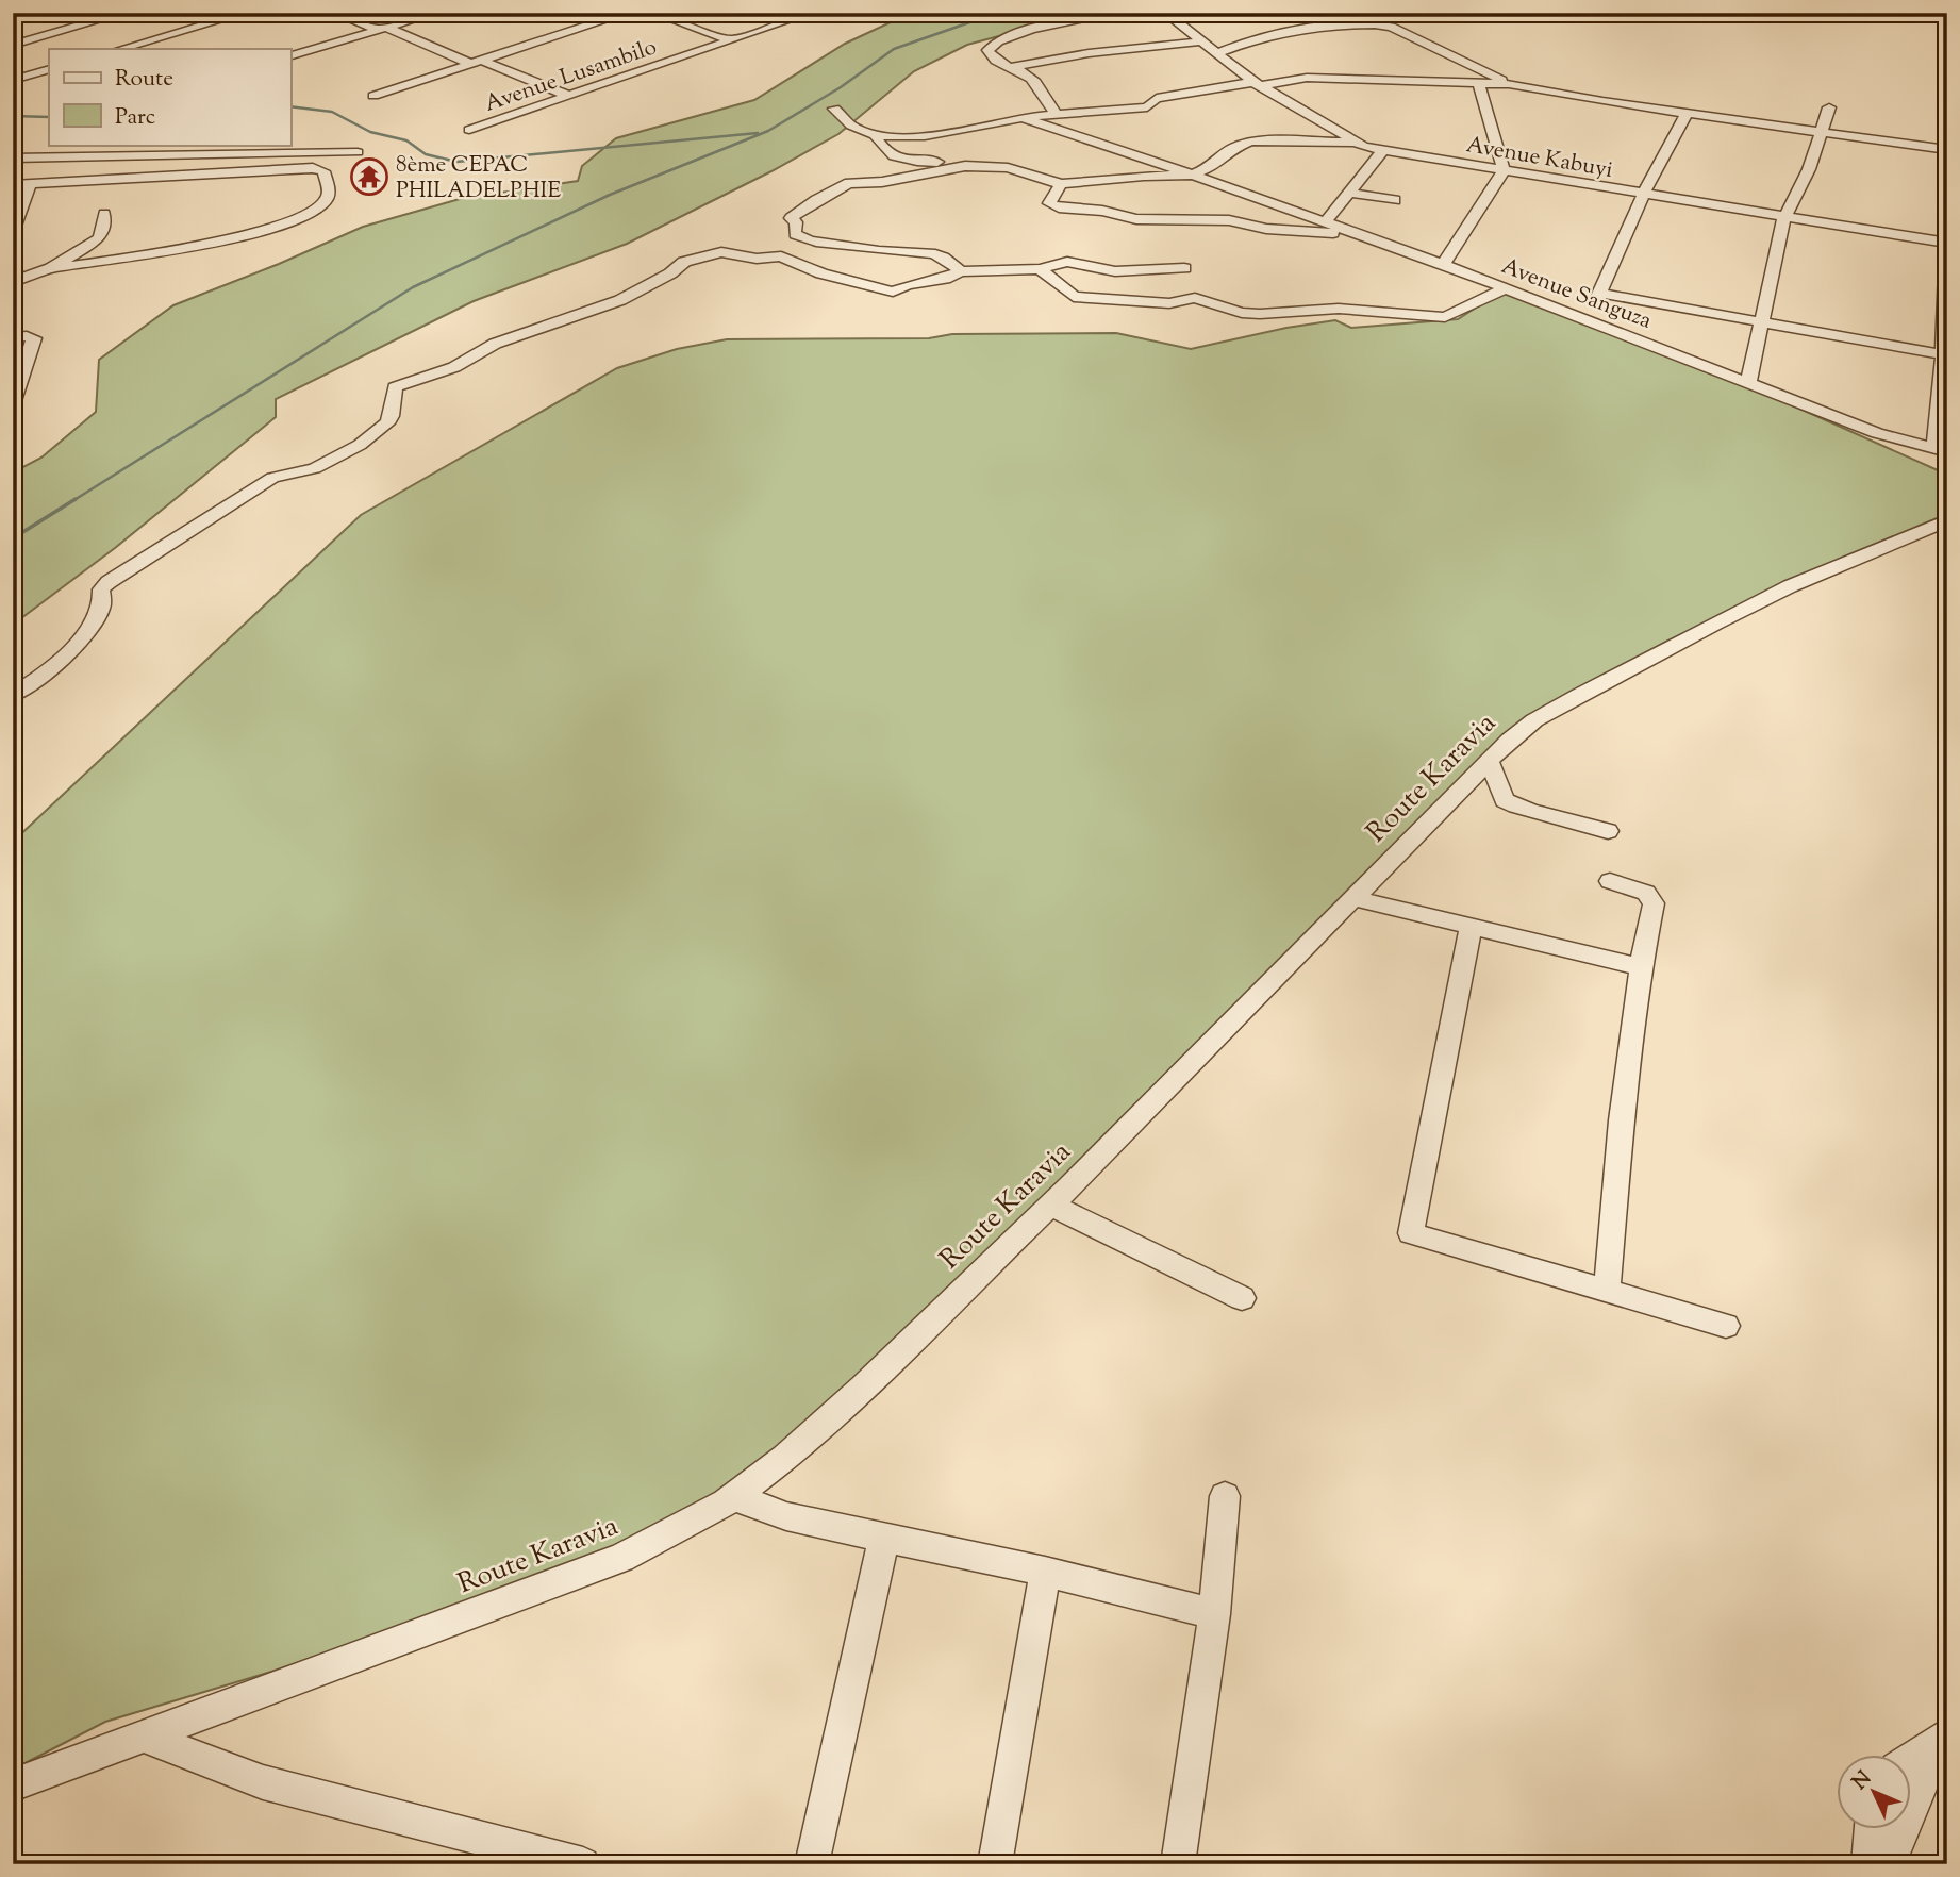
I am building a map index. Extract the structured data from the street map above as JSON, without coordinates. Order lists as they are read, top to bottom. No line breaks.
{"streets":{"street":["Avenue Lusambilo","Avenue Kabuyi","Avenue Sanguza","Route Karavia"]},"places":{"temple":["8ème CEPAC PHILADELPHIE"]},"legend":["Route","Parc"],"north":"top left"}
